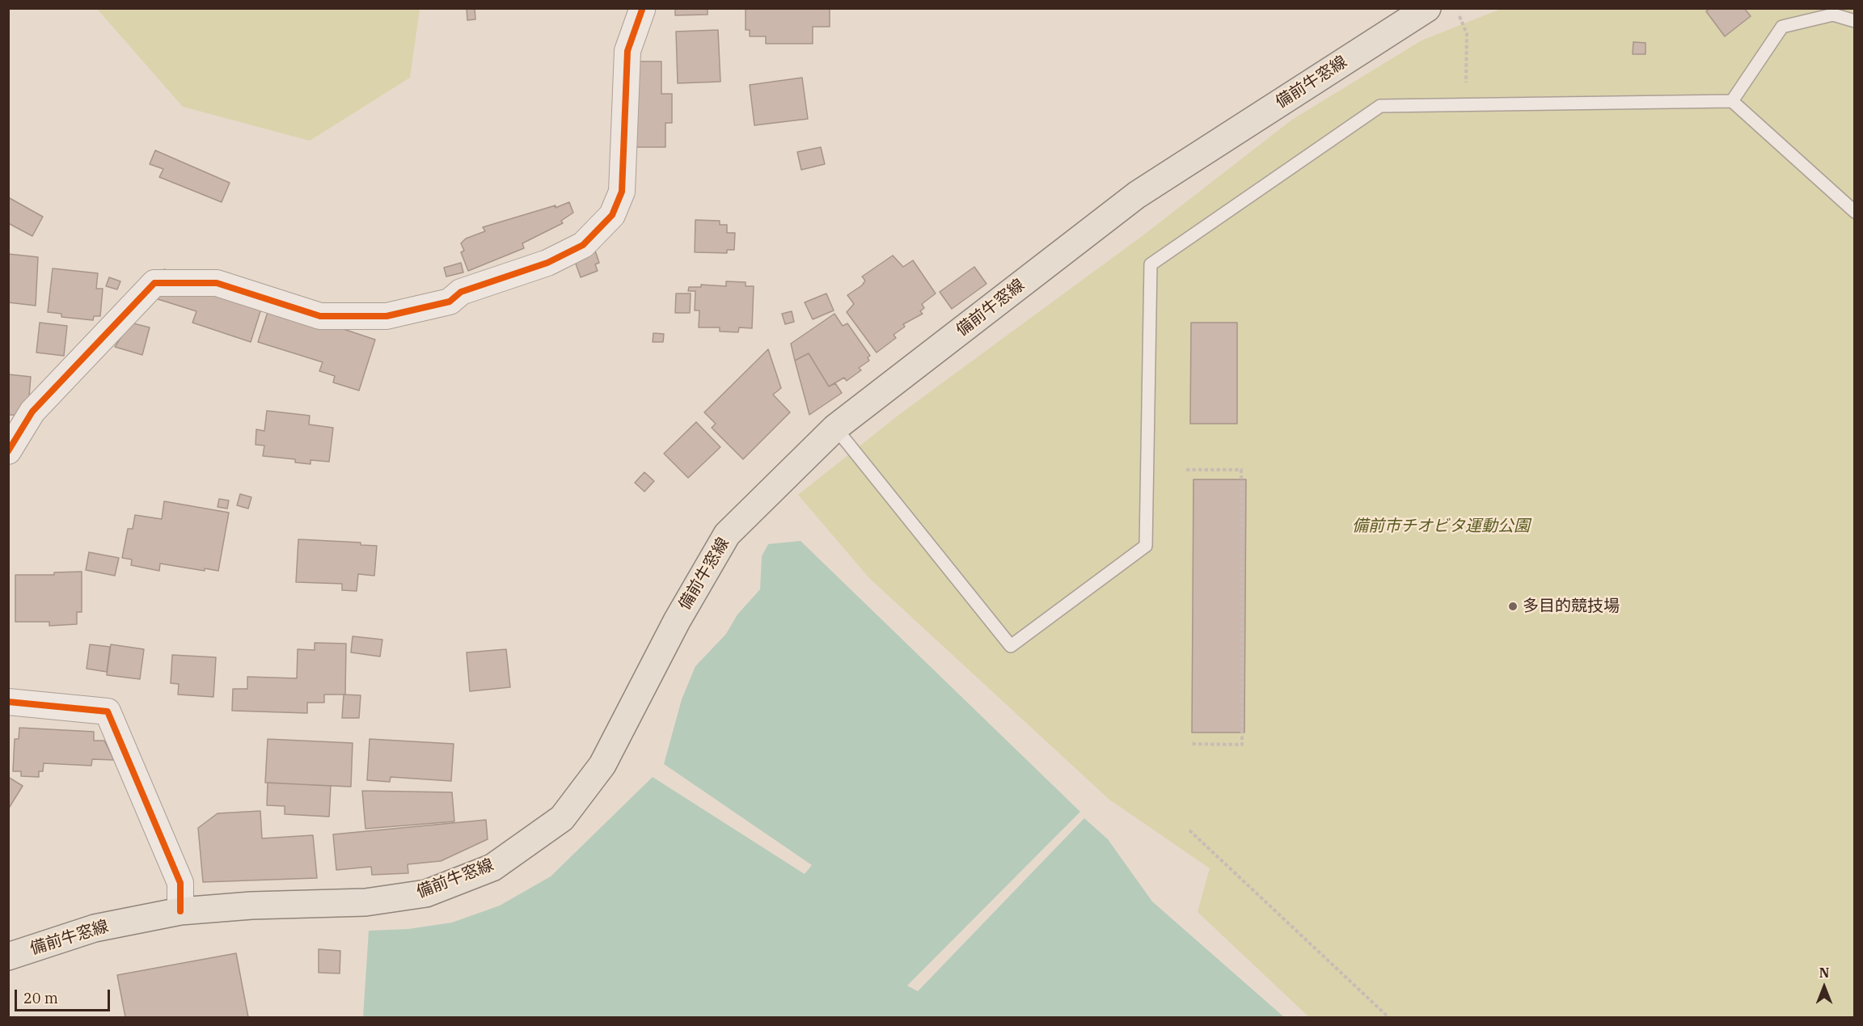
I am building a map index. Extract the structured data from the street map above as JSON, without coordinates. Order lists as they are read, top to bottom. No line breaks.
{"streets":{"main road":["備前牛窓線"]},"parks":["備前市チオビタ運動公園"],"places":["多目的競技場"],"scale_bar":"20 m","north":"top"}
